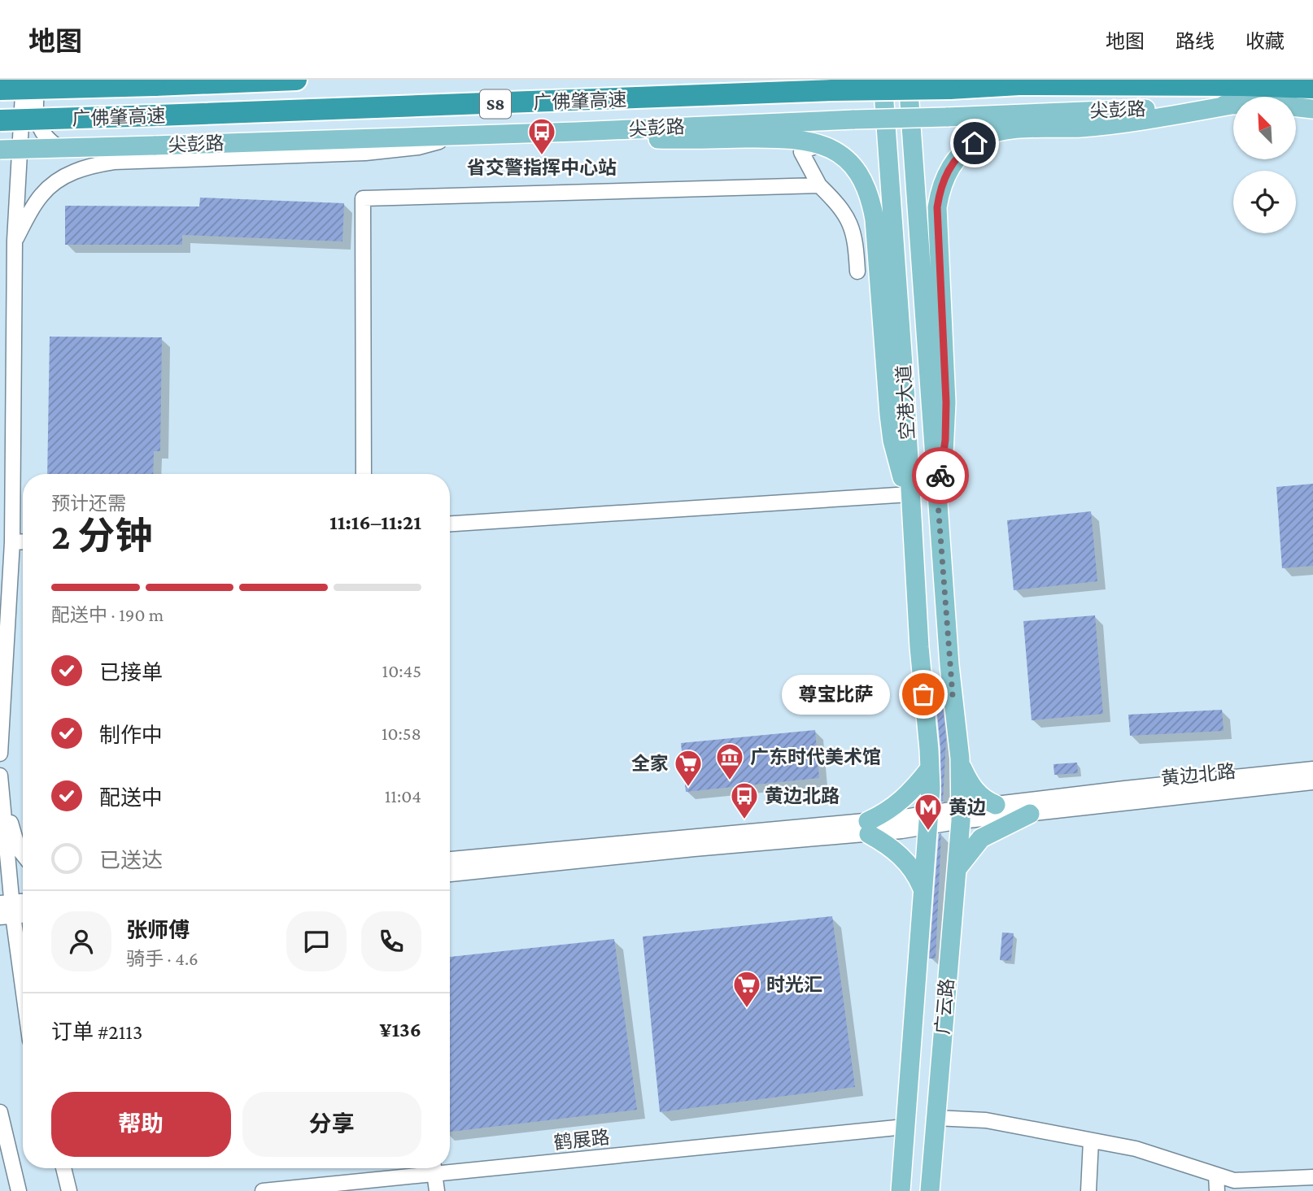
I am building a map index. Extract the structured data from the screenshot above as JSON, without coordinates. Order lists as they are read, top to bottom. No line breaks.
{"streets":{"highway":["广佛肇高速","S8"],"main road":["尖彭路","空港大道","广云路"],"street":["黄边北路","鹤展路"]},"crossings":[["空港大道","黄边北路"],["空港大道","广云路"],["黄边北路","广云路"],["广云路","鹤展路"]],"places":{"bus stop":["省交警指挥中心站","黄边北路"],"other":["尊宝比萨"],"museum":["广东时代美术馆"],"supermarket":["全家","时光汇"],"metro station":["黄边"]},"north":"top left","page":{"header":"地图","nav":["地图","路线","收藏"],"heading":["2 分钟","预计还需","11:16–11:21"],"panel":["张师傅","骑手 · 4.6","订单 #2113","¥136"],"bar":"配送中 · 190 m","list":[["已接单","10:45"],["制作中","10:58"],["配送中","11:04"],"已送达"],"bubble":"尊宝比萨","buttons":["帮助","分享"]}}
